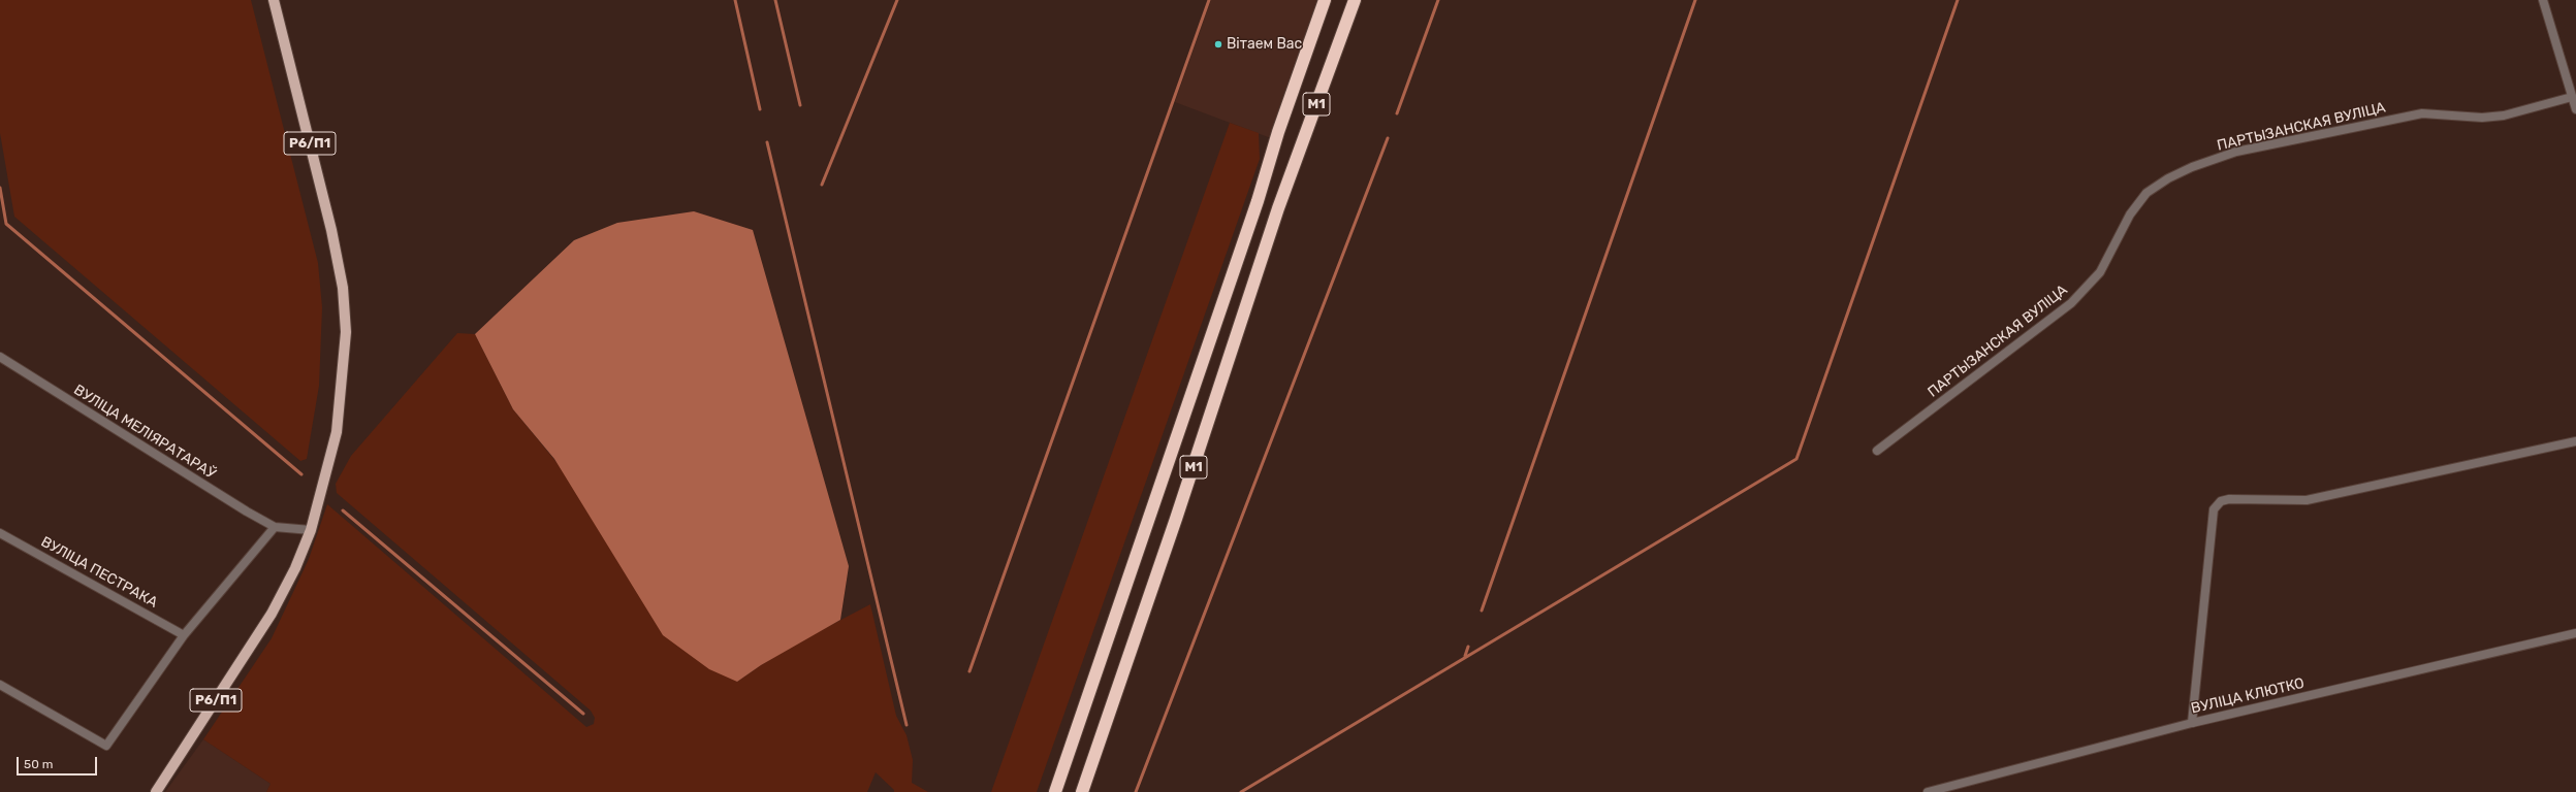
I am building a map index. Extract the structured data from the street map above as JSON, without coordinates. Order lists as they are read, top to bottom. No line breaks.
{"streets":{"highway":["М1"],"main road":["Р6/П1"],"street":["ПАРТЫЗАНСКАЯ ВУЛІЦА","ВУЛІЦА МЕЛІЯРАТАРАЎ","ВУЛІЦА ПЕСТРАКА","ВУЛІЦА КЛЮТКО"]},"places":["Вітаем Вас"],"scale_bar":"50 m"}
